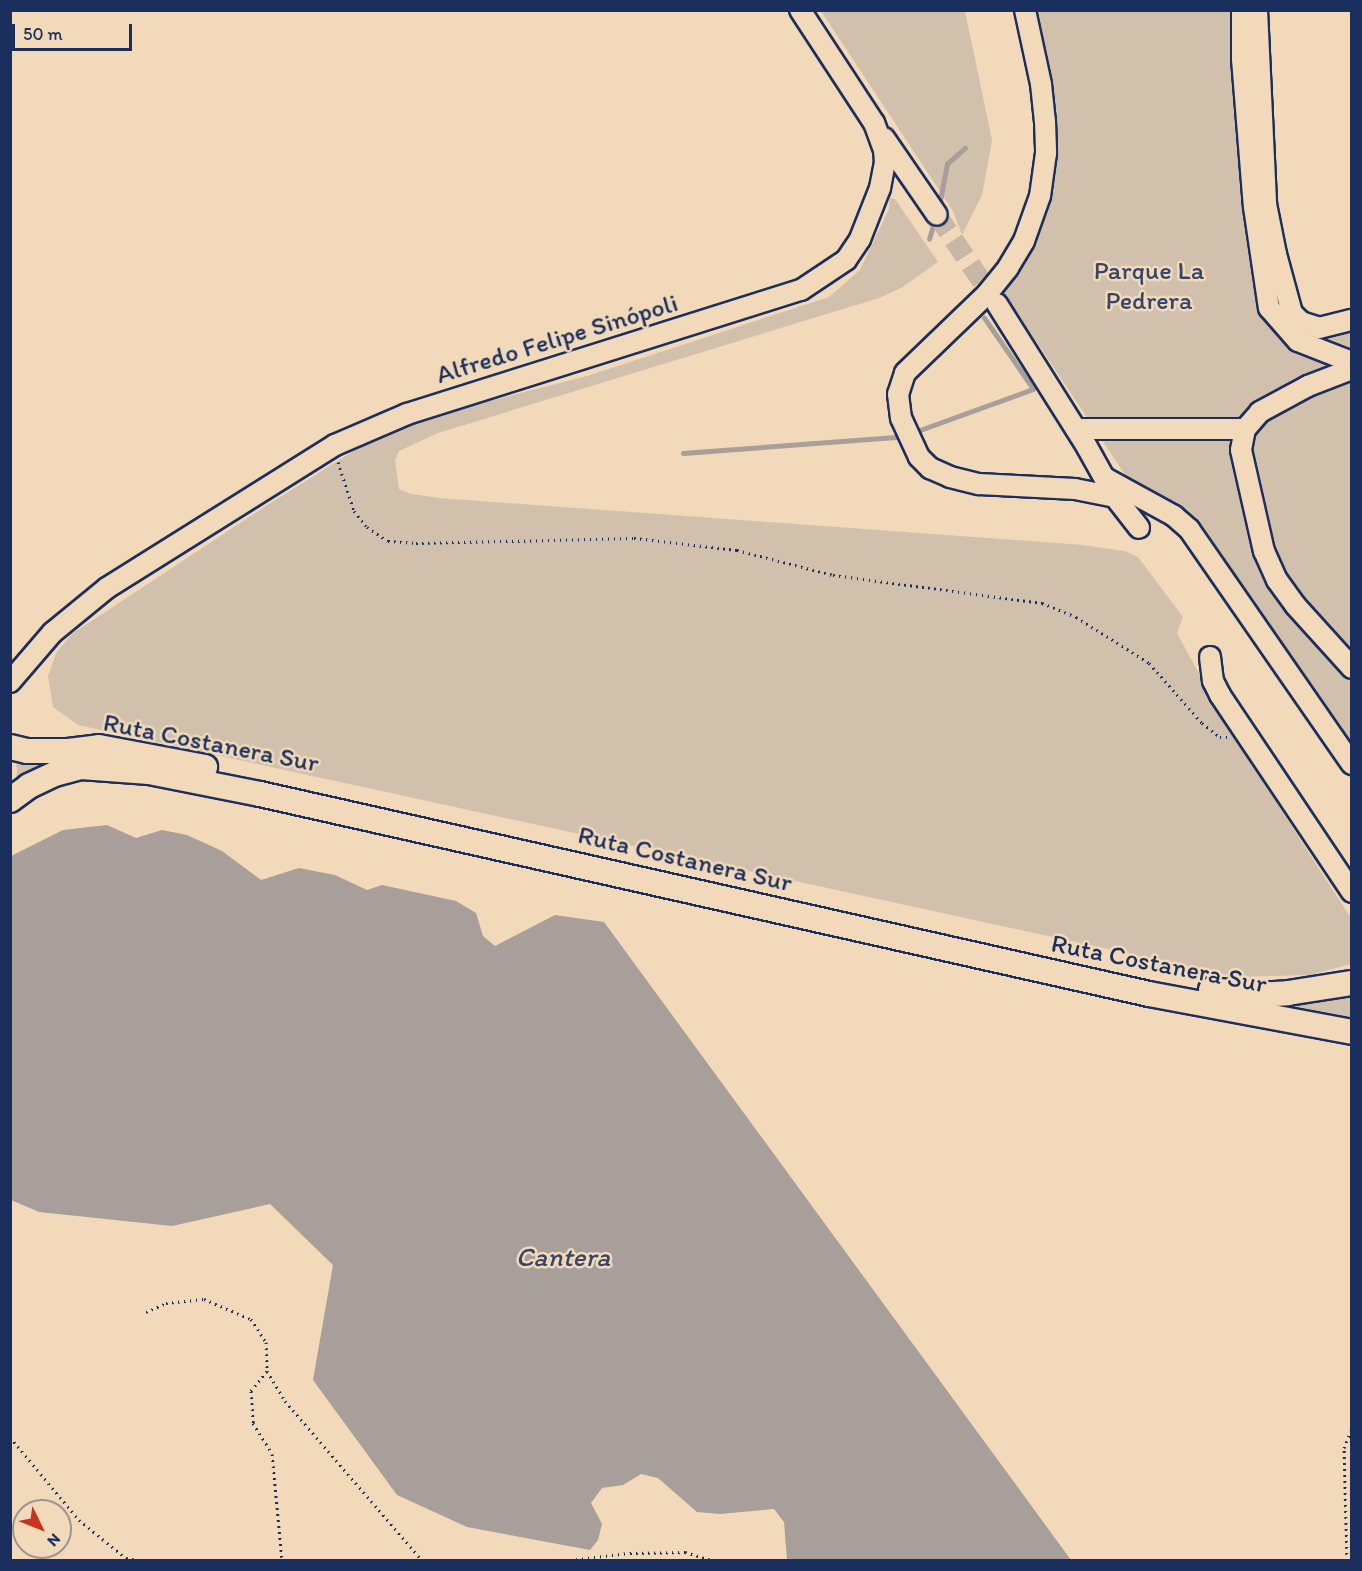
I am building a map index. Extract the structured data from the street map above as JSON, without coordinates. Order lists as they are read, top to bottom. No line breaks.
{"streets":{"main road":["Ruta Costanera Sur"],"street":["Alfredo Felipe Sinópoli"]},"water":["Cantera"],"parks":["Parque La Pedrera"],"scale_bar":"50 m","north":"bottom right"}
